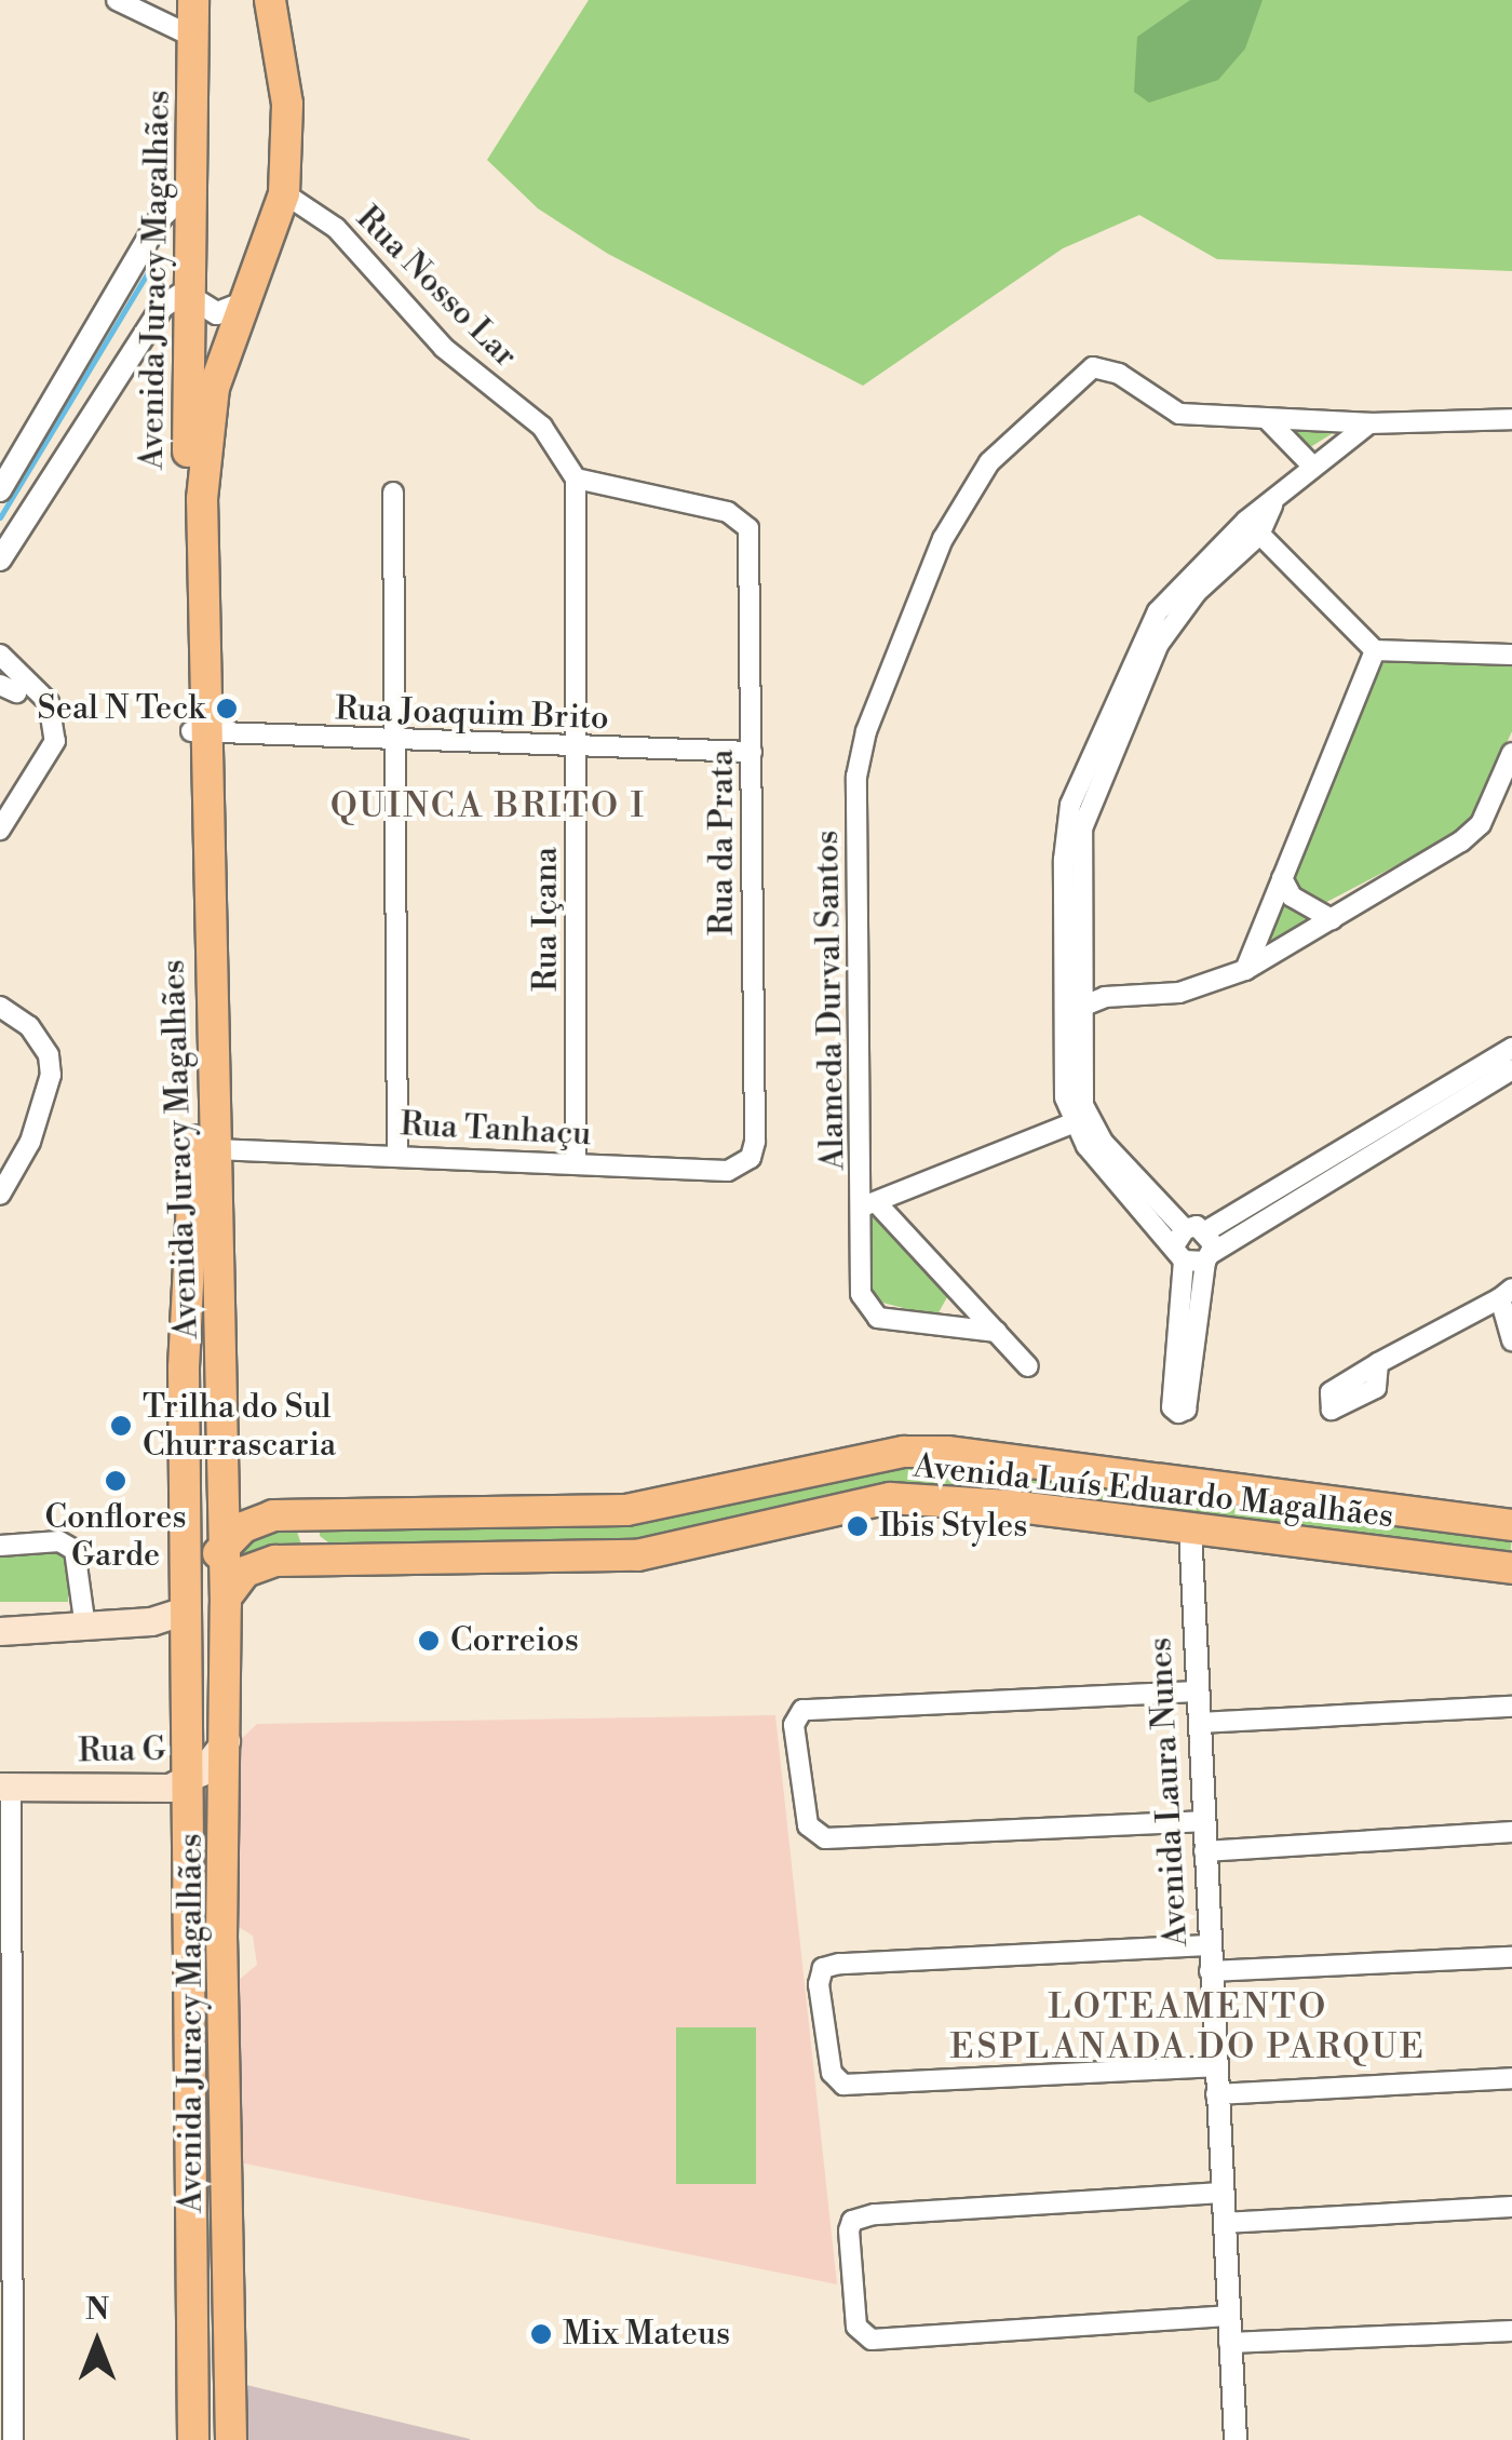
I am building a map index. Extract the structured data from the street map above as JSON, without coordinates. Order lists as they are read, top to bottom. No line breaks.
{"streets":{"main road":["Avenida Juracy Magalhães","Avenida Luís Eduardo Magalhães","Rua G"],"street":["Rua Nosso Lar","Rua Joaquim Brito","Rua da Prata","Rua Içana","Alameda Durval Santos","Rua Tanhaçu","Avenida Laura Nunes"]},"crossings":[["Avenida Juracy Magalhães","Rua Nosso Lar"],["Avenida Juracy Magalhães","Rua Joaquim Brito"],["Avenida Juracy Magalhães","Rua Tanhaçu"],["Avenida Juracy Magalhães","Avenida Luís Eduardo Magalhães"],["Avenida Juracy Magalhães","Rua G"],["Rua Nosso Lar","Rua da Prata"],["Rua Nosso Lar","Rua Içana"],["Rua Joaquim Brito","Rua da Prata"],["Rua Joaquim Brito","Rua Içana"],["Rua da Prata","Rua Içana"],["Rua da Prata","Rua Tanhaçu"],["Rua Içana","Rua Tanhaçu"],["Avenida Luís Eduardo Magalhães","Avenida Laura Nunes"]],"districts":["QUINCA BRITO I","LOTEAMENTO ESPLANADA DO PARQUE"],"places":["Seal N Teck","Trilha do Sul Churrascaria","Conflores Garde","Ibis Styles","Correios","Mix Mateus"],"north":"top"}
